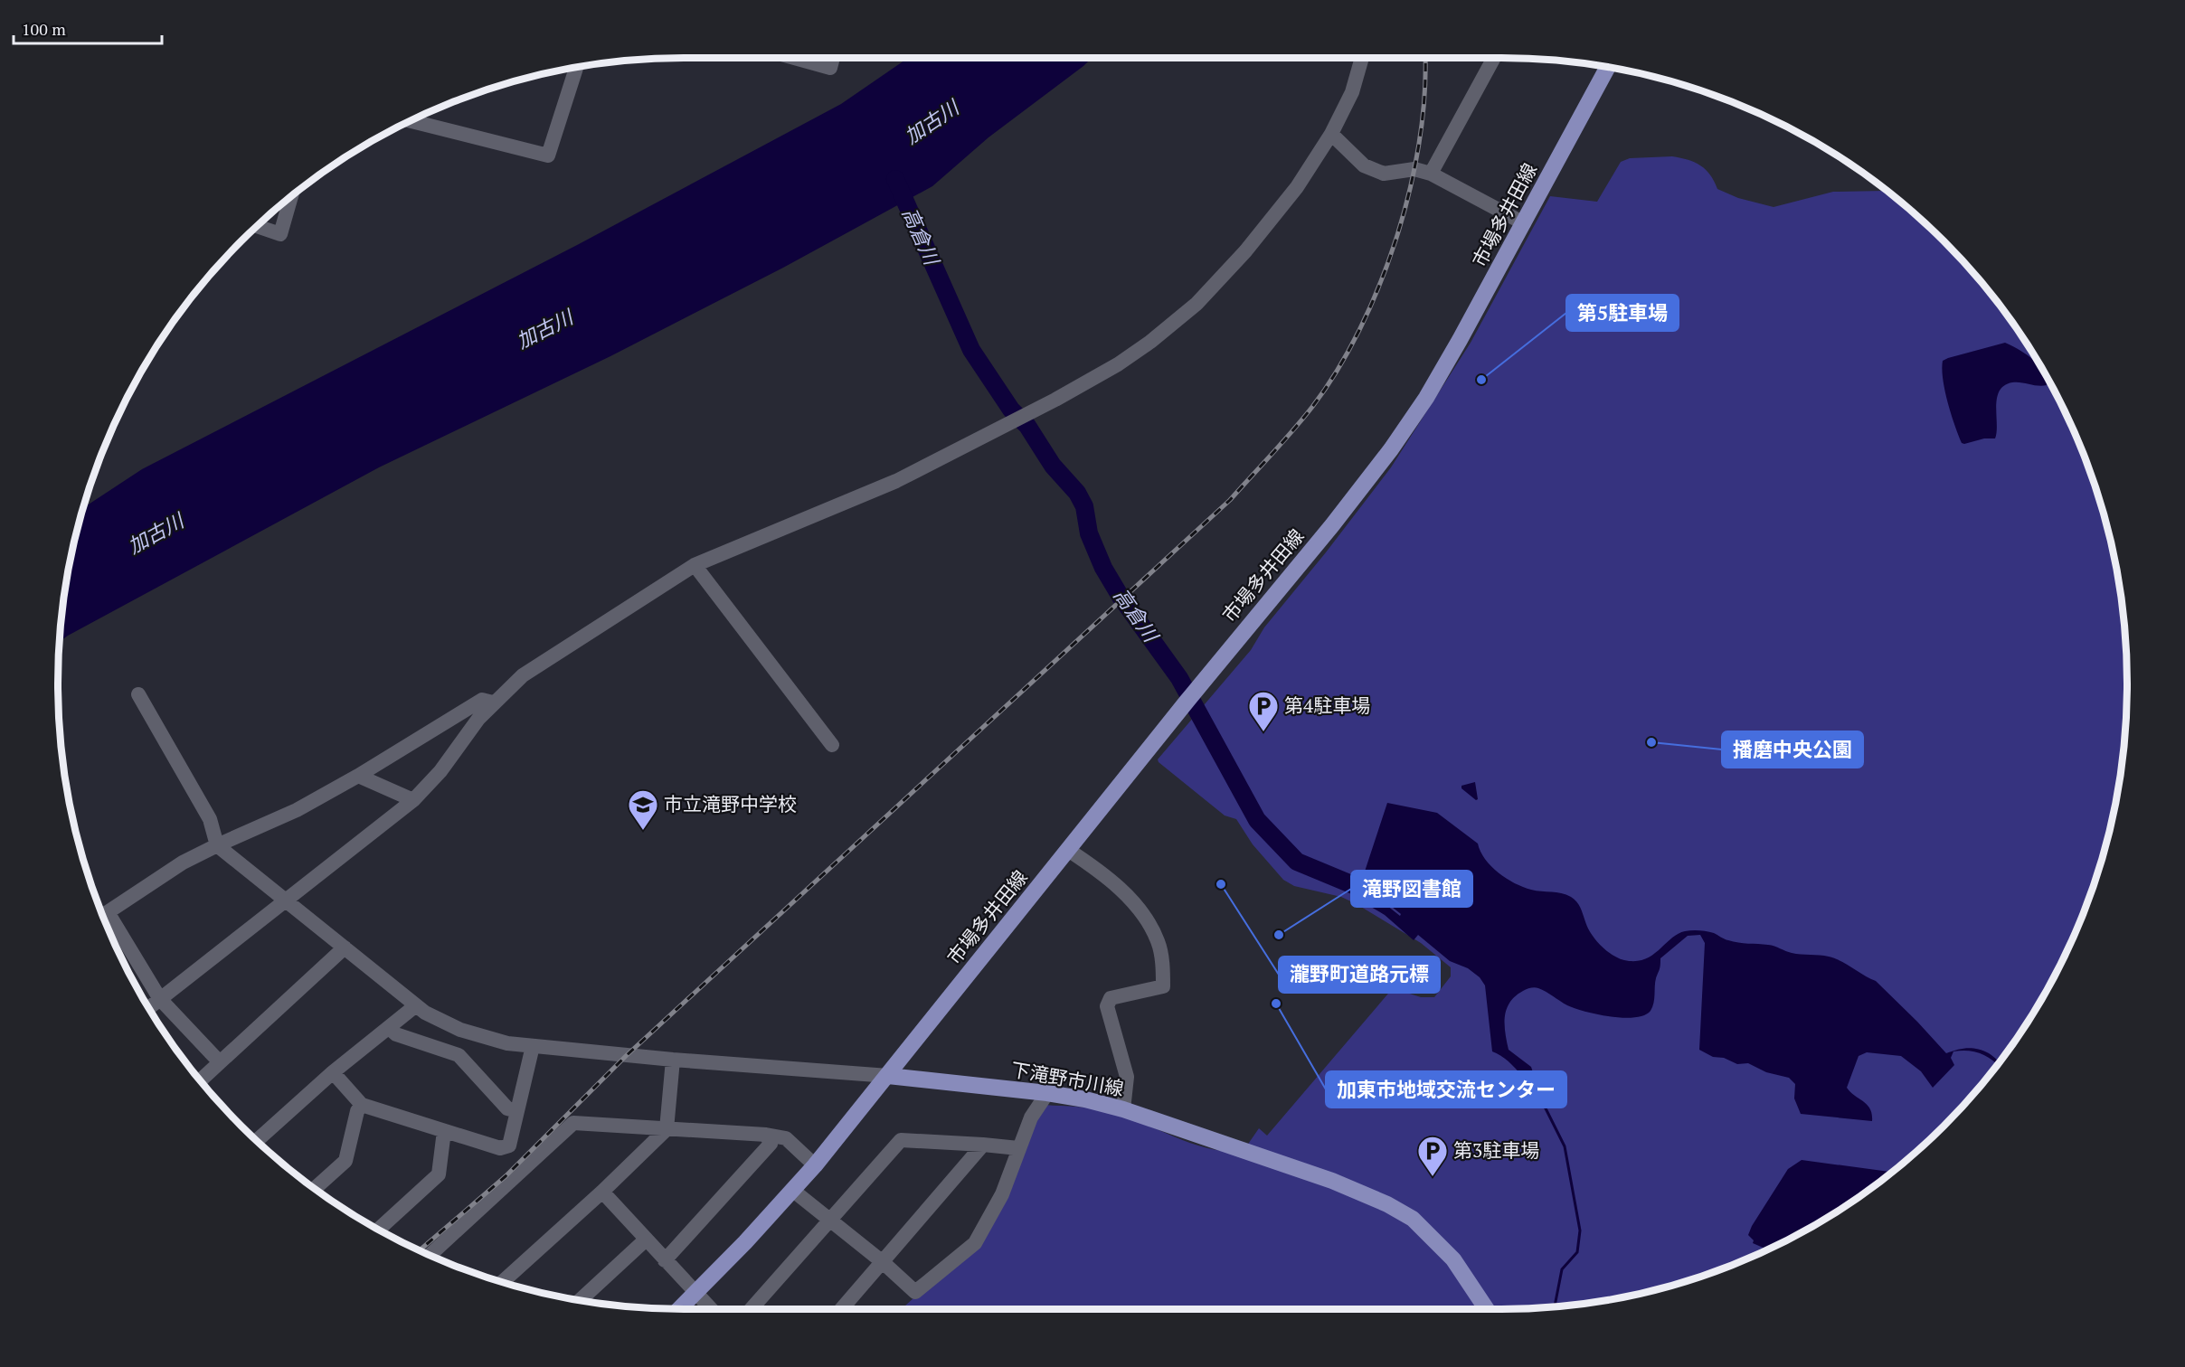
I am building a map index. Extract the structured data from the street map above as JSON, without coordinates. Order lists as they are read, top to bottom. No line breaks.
{"streets":{"main road":["市場多井田線","下滝野市川線"]},"crossings":[["市場多井田線","下滝野市川線"]],"water":["加古川","高倉川"],"places":{"other":["第5駐車場","播磨中央公園","瀧野町道路元標","滝野図書館","加東市地域交流センター"],"parking":["第4駐車場","第3駐車場"],"school or university":["市立滝野中学校"]},"scale_bar":"100 m"}
